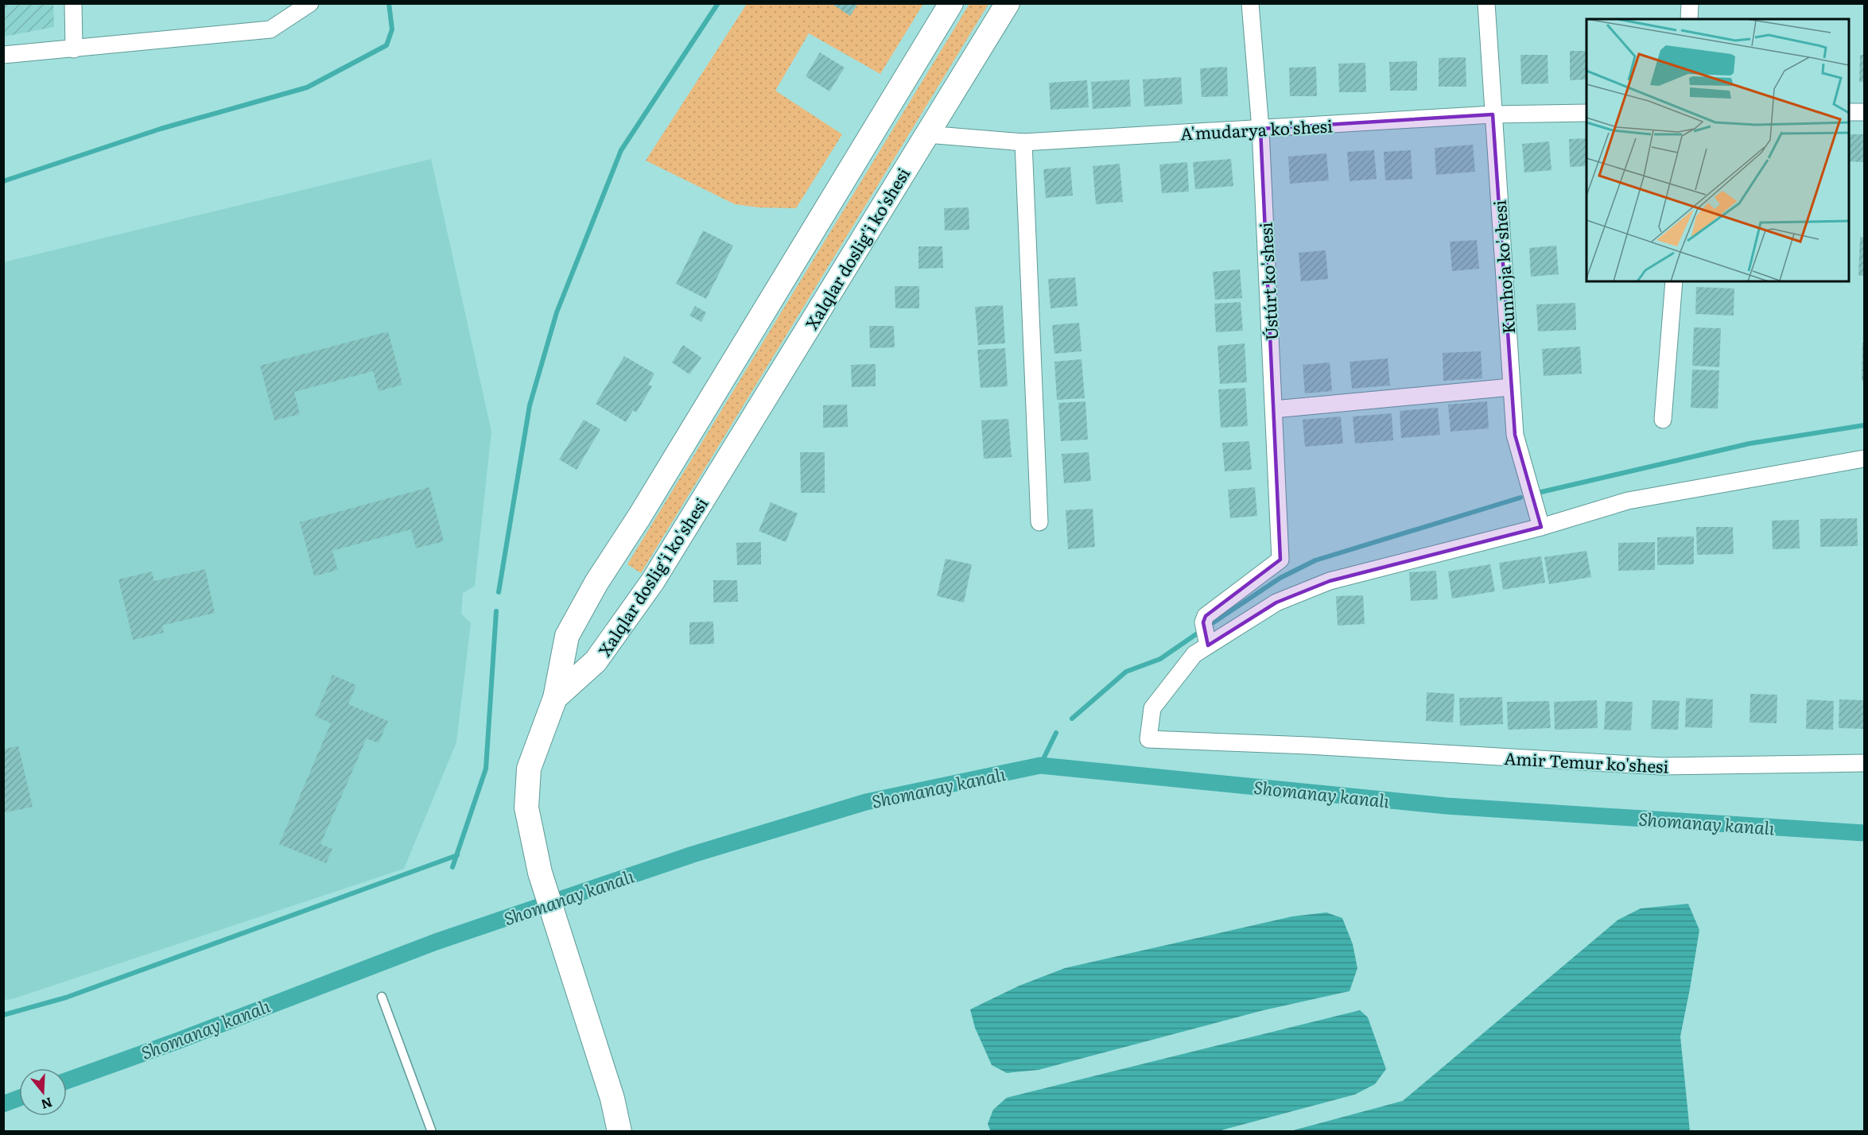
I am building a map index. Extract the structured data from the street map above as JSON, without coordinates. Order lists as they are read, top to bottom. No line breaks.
{"streets":{"main road":["Xalqlar doslig'i ko'shesi"],"street":["A'mudarya ko'shesi","Kunhoja ko'shesi","Ústúrt ko'shesi","Amir Temur ko'shesi"]},"crossings":[["A'mudarya ko'shesi","Xalqlar doslig'i ko'shesi"],["A'mudarya ko'shesi","Kunhoja ko'shesi"],["A'mudarya ko'shesi","Ústúrt ko'shesi"],["Ústúrt ko'shesi","Amir Temur ko'shesi"]],"water":["Shomanay kanalı"],"north":"bottom"}
